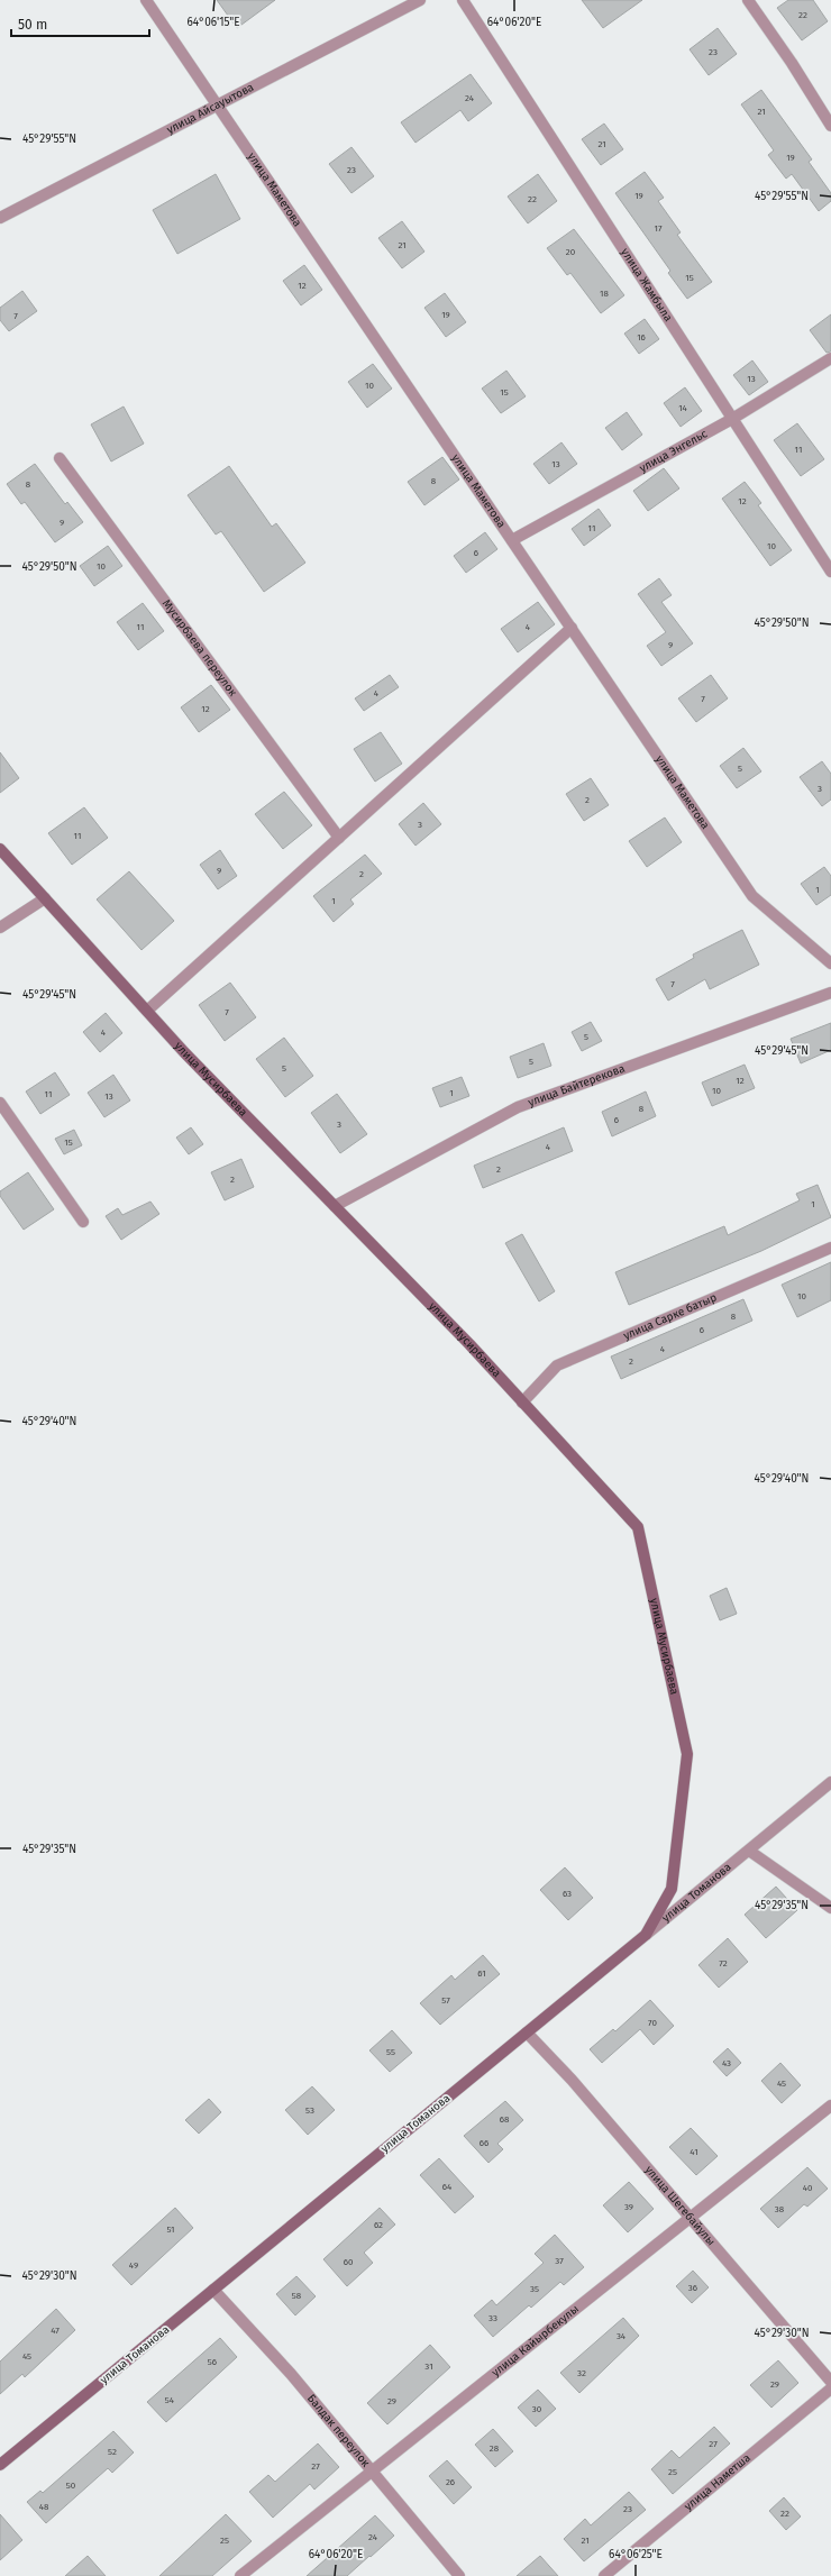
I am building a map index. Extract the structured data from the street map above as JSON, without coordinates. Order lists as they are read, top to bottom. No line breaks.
{"streets":{"street":["улица Айсауытова","улица Маметова","улица Жамбыла","улица Энгельс","Мусирбаева переулок","улица Мусирбаева","улица Байтерекова","улица Сарке батыр","улица Томанова","улица Шегебайулы","улица Кайырбекулы","Балдак переулок","улица Наметша"]},"crossings":[["улица Айсауытова","улица Маметова"],["улица Маметова","улица Энгельс"],["улица Жамбыла","улица Энгельс"],["улица Мусирбаева","улица Байтерекова"],["улица Мусирбаева","улица Сарке батыр"],["улица Мусирбаева","улица Томанова"],["улица Томанова","улица Шегебайулы"],["улица Томанова","Балдак переулок"],["улица Шегебайулы","улица Кайырбекулы"],["улица Кайырбекулы","Балдак переулок"]],"house_numbers":["22","23","24","21","21","19","23","19","22","17","21","20","15","12","18","19","7","16","13","10","15","14","11","13","8","8","12","9","11","10","6","10","11","4","9","4","7","12","5","3","2","3","11","9","2","1","1","7","7","4","5","5","5","12","10","1","11","13","8","6","3","15","4","2","2","1","10","8","6","4","2","63","72","61","57","70","55","43","45","53","68","66","41","64","40","39","38","62","51","37","60","49","36","35","58","33","47","34","45","56","31","32","29","54","29","30","27","28","52","27","25","26","50","48","23","22","24","25","21"],"scale_bar":"50 m","coordinates":["64°06'15\"E","64°06'20\"E","45°29'55\"N","45°29'50\"N","45°29'45\"N","45°29'40\"N","45°29'35\"N","45°29'30\"N","64°06'25\"E"]}
